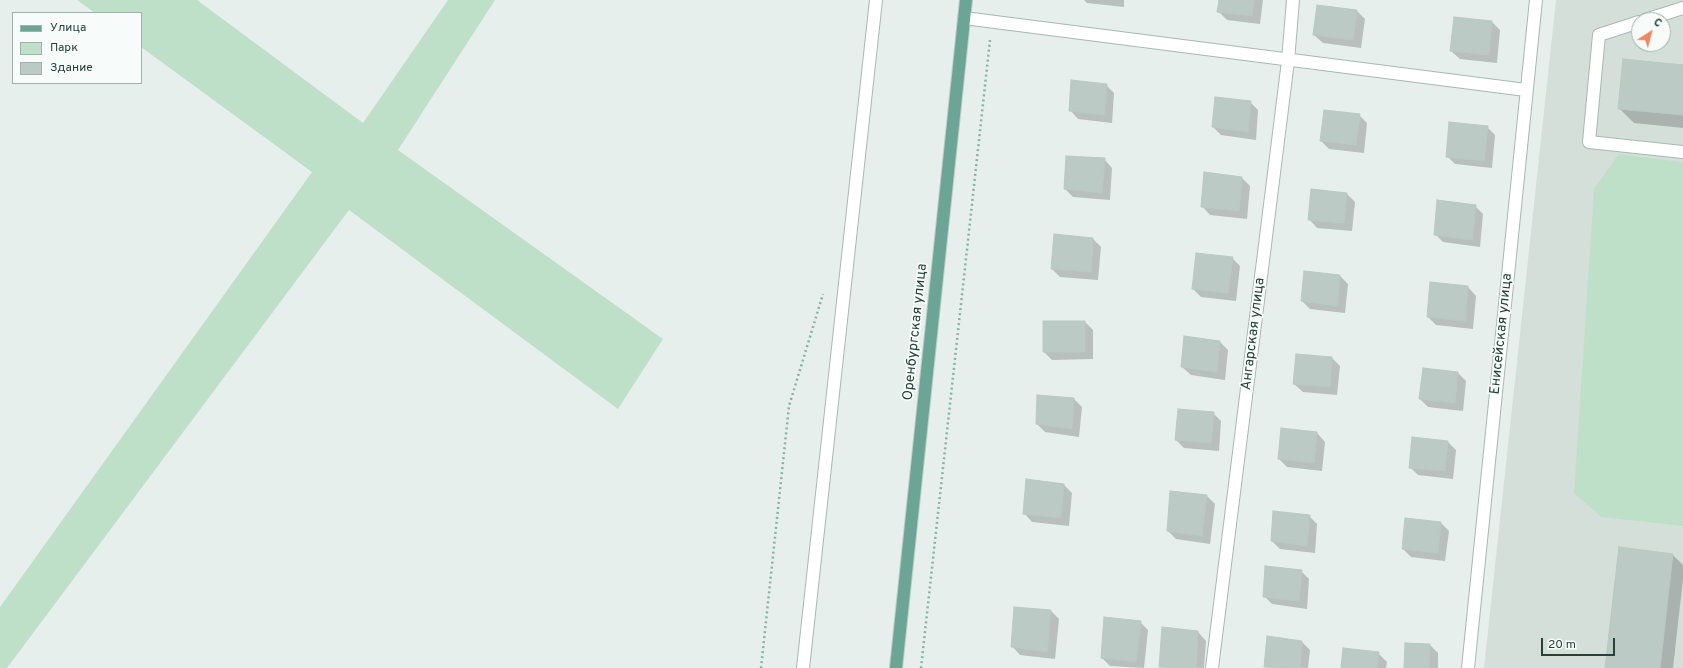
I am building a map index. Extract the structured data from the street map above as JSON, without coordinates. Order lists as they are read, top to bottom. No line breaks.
{"streets":{"main road":["Оренбургская улица"],"street":["Ангарская улица","Енисейская улица"]},"legend":["Улица","Парк","Здание"],"scale_bar":"20 m","north":"top right"}
